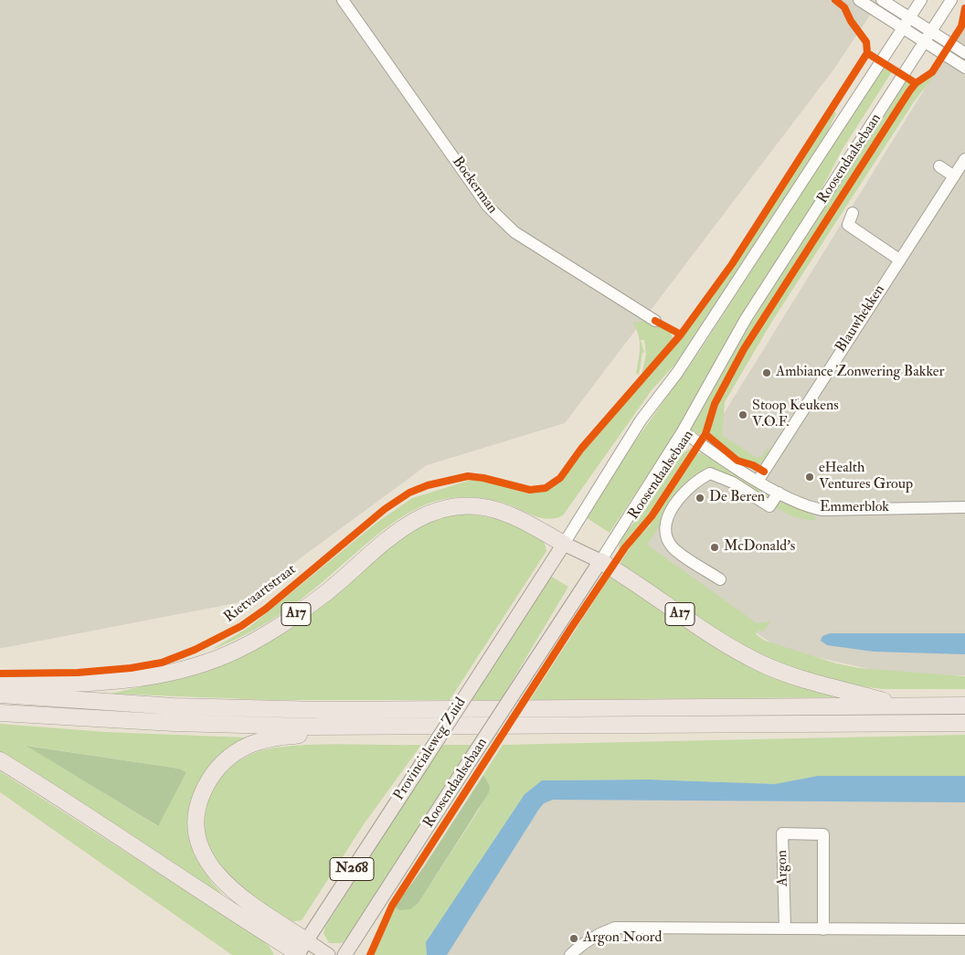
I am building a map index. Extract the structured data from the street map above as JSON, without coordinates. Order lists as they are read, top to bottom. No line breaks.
{"streets":{"highway":["A17"],"main road":["Provincialeweg Zuid","N268"],"street":["Roosendaalsebaan","Boekerman","Blauwhekken","Emmerblok","Argon"],"cycle path":["Rietvaartstraat"]},"crossings":[["Roosendaalsebaan","Emmerblok"],["Roosendaalsebaan","A17"],["Roosendaalsebaan","Provincialeweg Zuid"],["Roosendaalsebaan","N268"],["Blauwhekken","Emmerblok"],["A17","Provincialeweg Zuid"],["A17","N268"]],"places":["Ambiance Zonwering Bakker","Stoop Keukens V.O.F.","eHealth Ventures Group","De Beren","McDonald's","Argon Noord"]}
